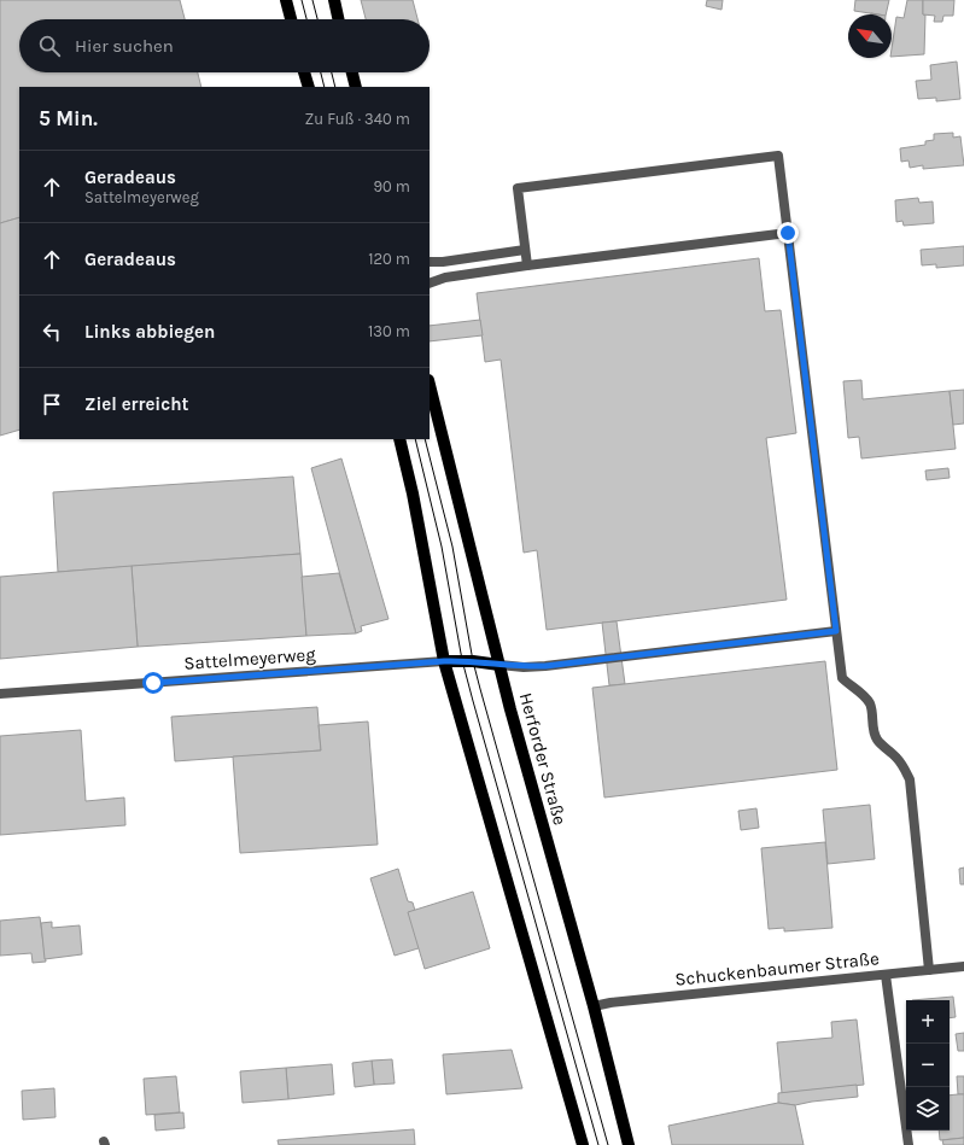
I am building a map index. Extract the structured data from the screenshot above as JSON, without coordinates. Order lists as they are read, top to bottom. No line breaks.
{"streets":{"main road":["Herforder Straße"],"street":["Sattelmeyerweg","Schuckenbaumer Straße"]},"crossings":[["Herforder Straße","Schuckenbaumer Straße"]],"north":"top left","page":{"search":"Hier suchen","heading":["5 Min.","Zu Fuß · 340 m"],"list":[["Geradeaus","Sattelmeyerweg","90 m"],["Geradeaus","120 m"],["Links abbiegen","130 m"],"Ziel erreicht"],"map_buttons":["+","−"]}}
